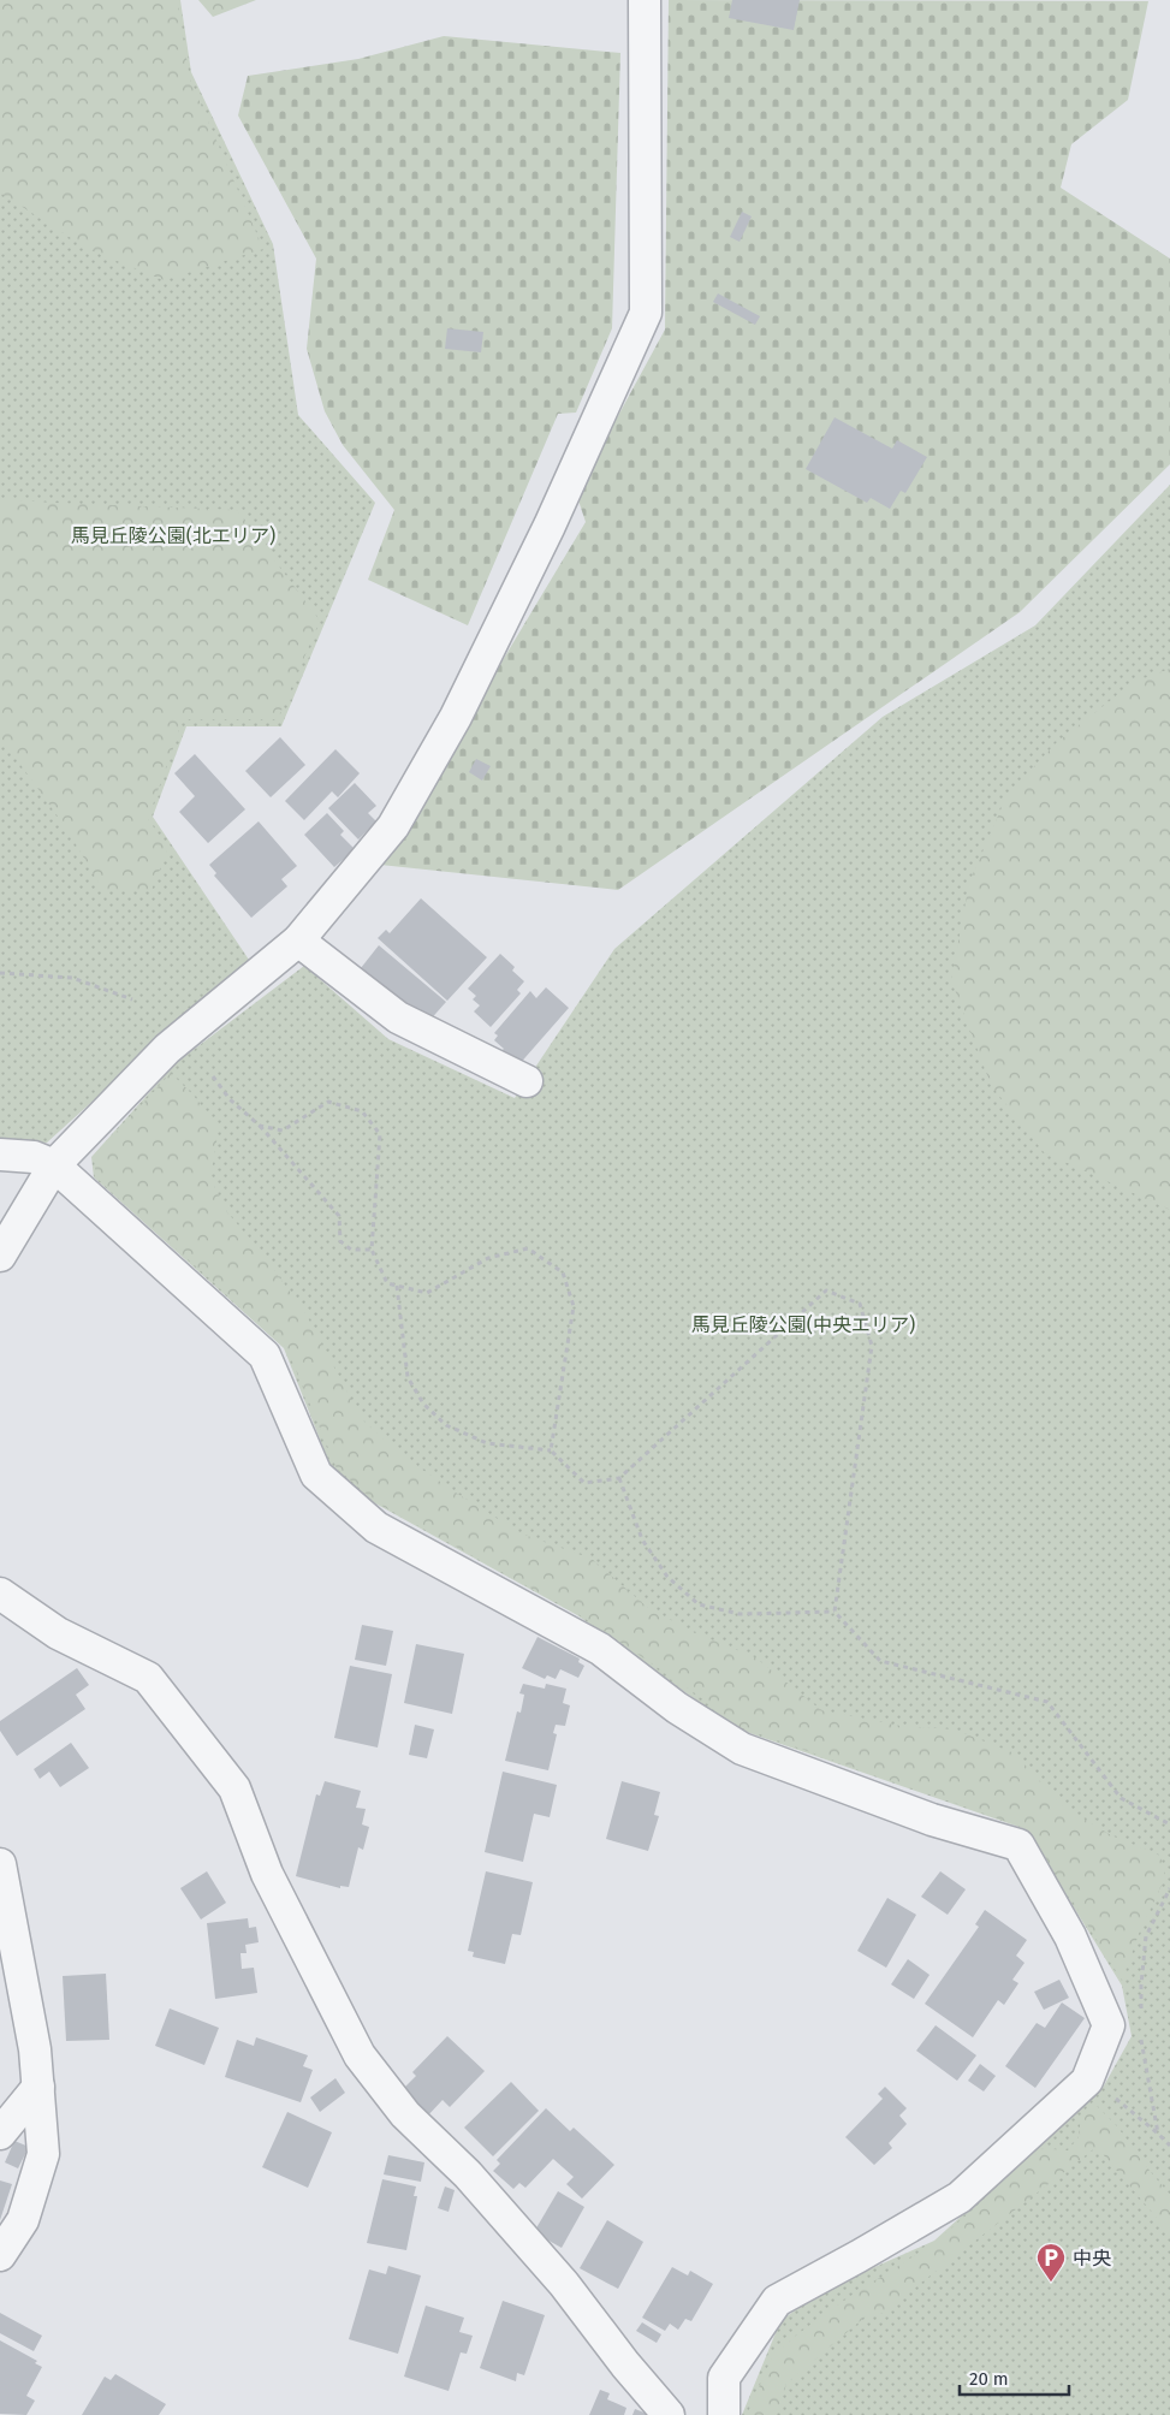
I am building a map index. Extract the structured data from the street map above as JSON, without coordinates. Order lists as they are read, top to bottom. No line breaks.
{"parks":["馬見丘陵公園(北エリア)","馬見丘陵公園(中央エリア)"],"places":{"parking":["中央"]},"scale_bar":"20 m"}
